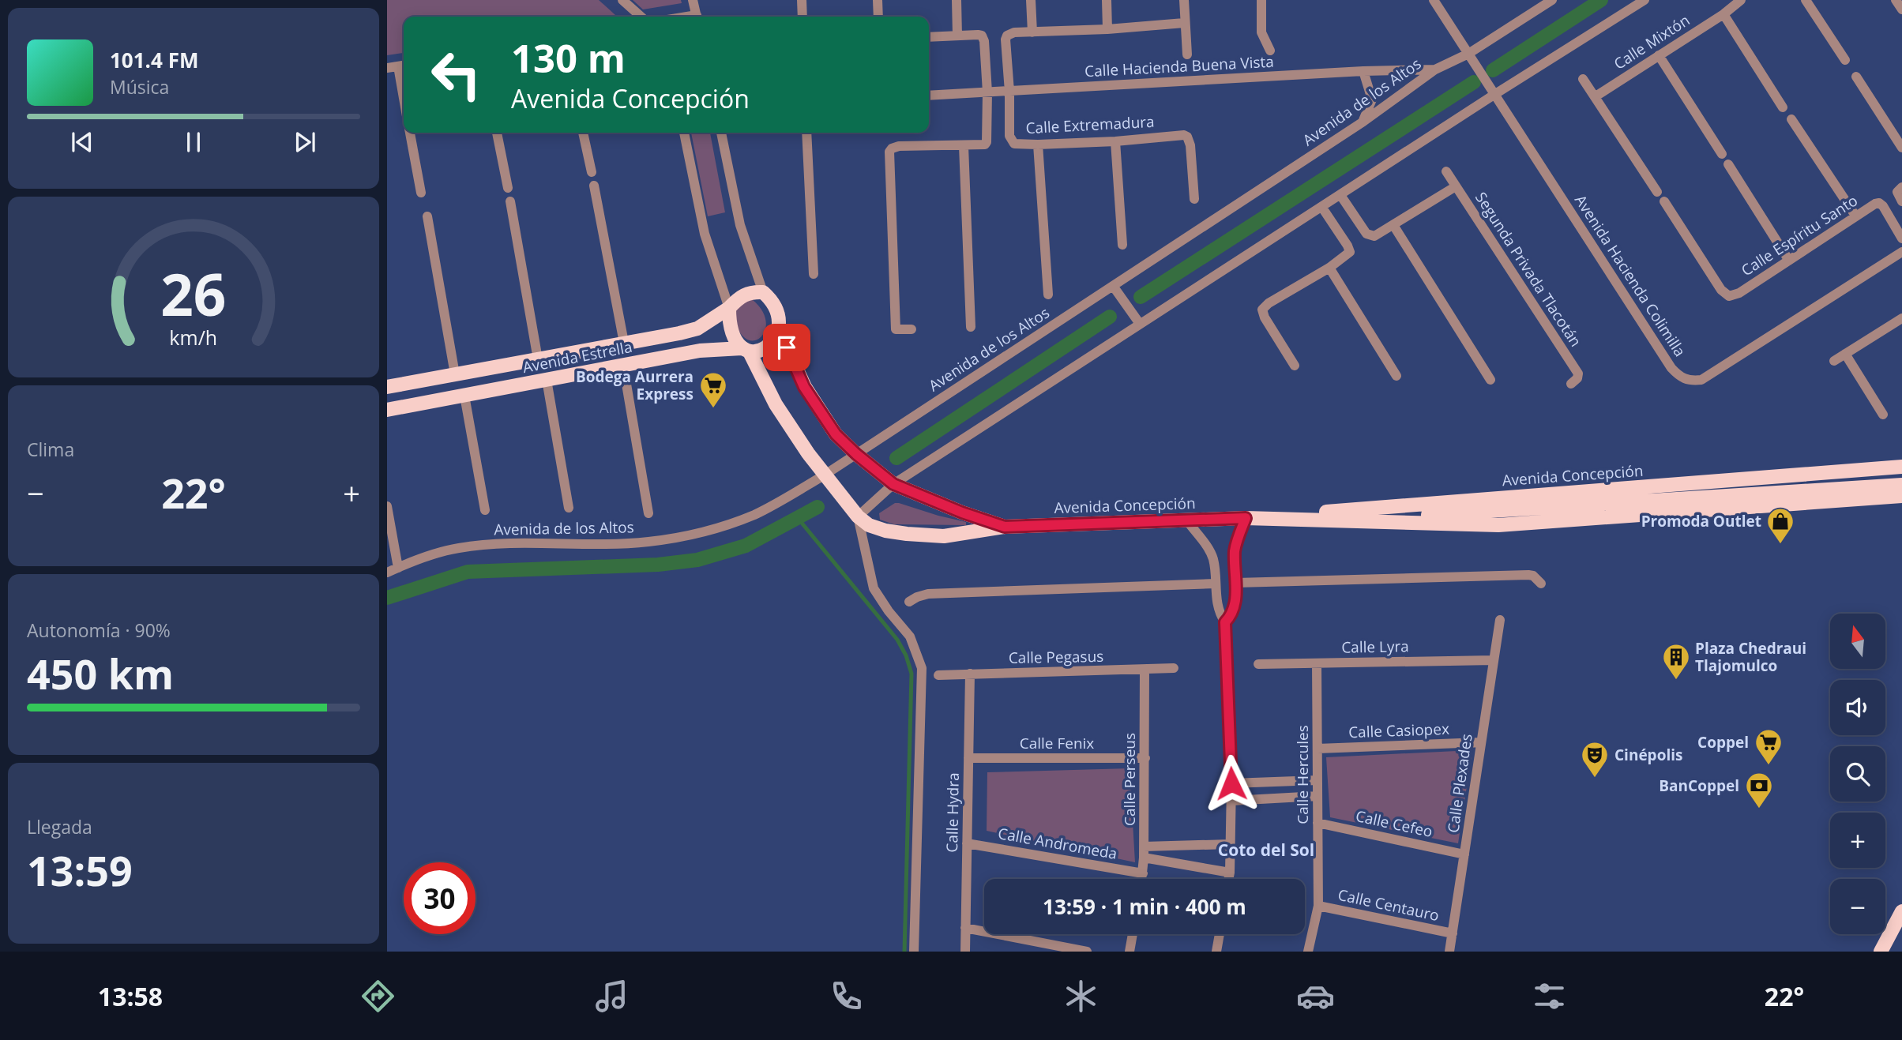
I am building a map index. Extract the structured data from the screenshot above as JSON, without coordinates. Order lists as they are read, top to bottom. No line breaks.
{"streets":{"main road":["Avenida Estrella","Avenida Concepción"],"street":["Calle Mixtón","Calle Hacienda Buena Vista","Avenida de los Altos","Calle Extremadura","Calle Espíritu Santo","Segunda Privada Tlacotán","Avenida Hacienda Colimilla","Calle Lyra","Calle Pegasus","Calle Casiopex","Calle Fenix","Calle Hercules","Calle Perseus","Calle Plexades","Calle Hydra","Calle Cefeo","Calle Andromeda","Calle Centauro"]},"crossings":[["Calle Hacienda Buena Vista","Avenida de los Altos"],["Calle Hacienda Buena Vista","Calle Extremadura"],["Avenida de los Altos","Avenida Hacienda Colimilla"],["Avenida de los Altos","Avenida Concepción"],["Avenida Estrella","Avenida Concepción"],["Calle Lyra","Calle Hercules"],["Calle Lyra","Calle Plexades"],["Calle Pegasus","Calle Perseus"],["Calle Pegasus","Calle Hydra"],["Calle Casiopex","Calle Hercules"],["Calle Casiopex","Calle Plexades"],["Calle Fenix","Calle Perseus"],["Calle Fenix","Calle Hydra"],["Calle Hercules","Calle Cefeo"],["Calle Hercules","Calle Centauro"],["Calle Perseus","Calle Andromeda"],["Calle Plexades","Calle Cefeo"],["Calle Plexades","Calle Centauro"],["Calle Hydra","Calle Andromeda"]],"districts":["Coto del Sol"],"places":{"supermarket":["Bodega Aurrera Express","Coppel"],"shop":["Promoda Outlet"],"building":["Plaza Chedraui Tlajomulco"],"theatre":["Cinépolis"],"bank":["BanCoppel"]},"north":"top","page":{"turn":["130 m","Avenida Concepción"],"song":["101.4 FM","Música"],"tile":["Clima",["Autonomía · 90%","450 km"],["Llegada","13:59"]],"heat":["−","22°","+"],"map_buttons":["+","−"],"limit":"30","trip":"13:59 · 1 min · 400 m","tabs":["13:58","22°"],"gauge":["26","km/h"]}}
